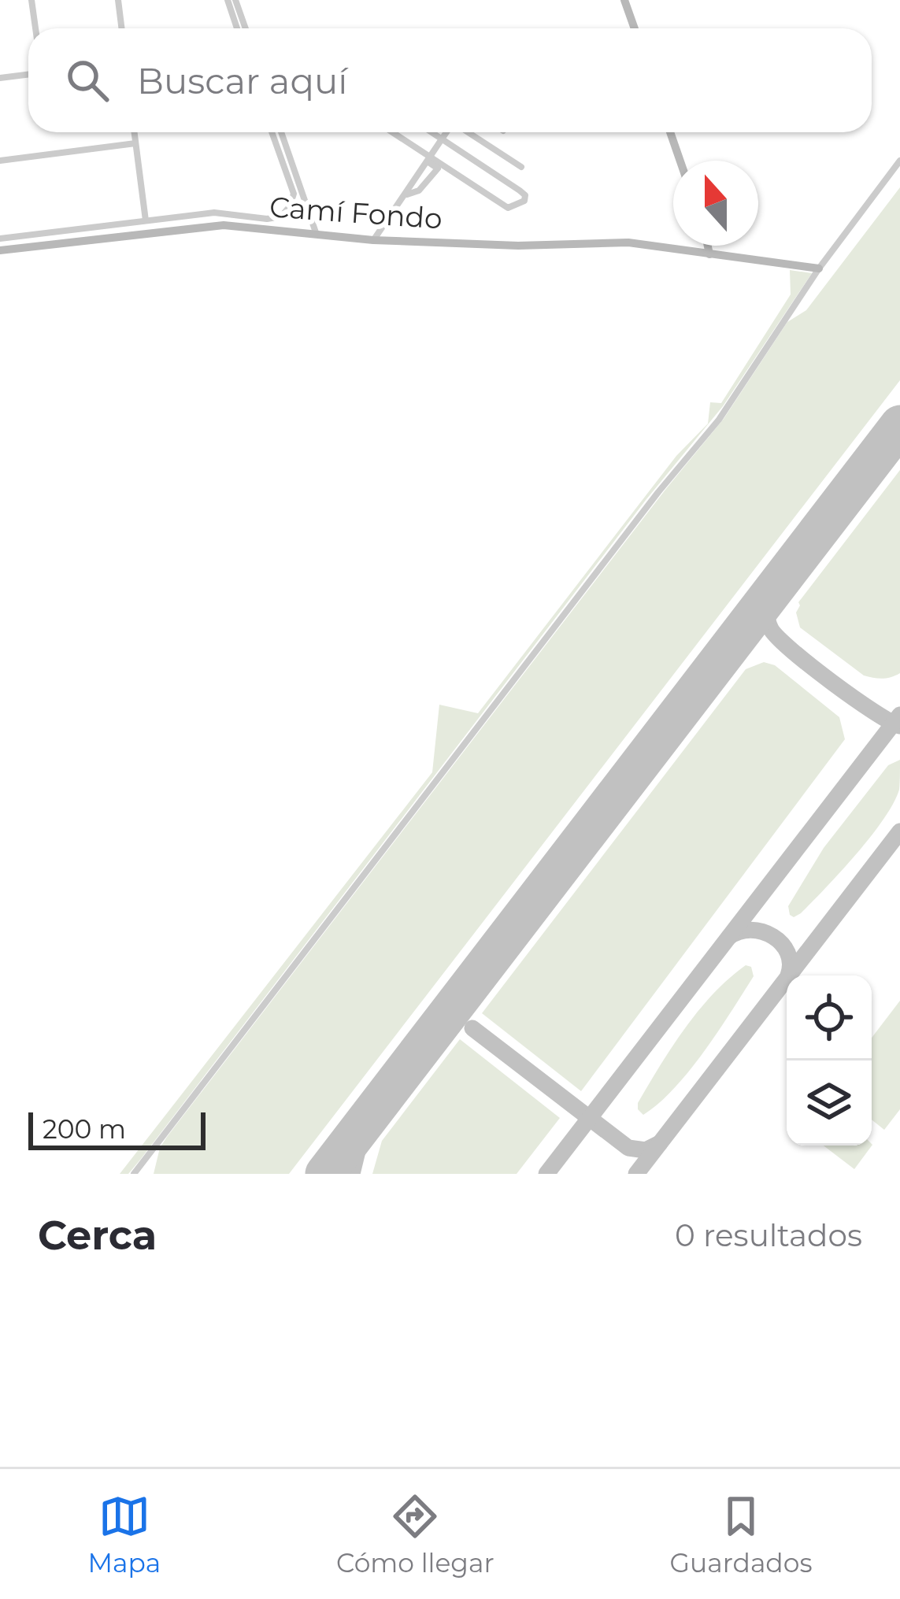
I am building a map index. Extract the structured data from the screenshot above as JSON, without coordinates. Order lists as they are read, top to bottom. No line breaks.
{"streets":{"street":["Camí Fondo"]},"scale_bar":"200 m","north":"top","page":{"search":"Buscar aquí","scale":"200 m","heading":["Cerca","0 resultados"],"nav":["Mapa","Cómo llegar","Guardados"]}}
